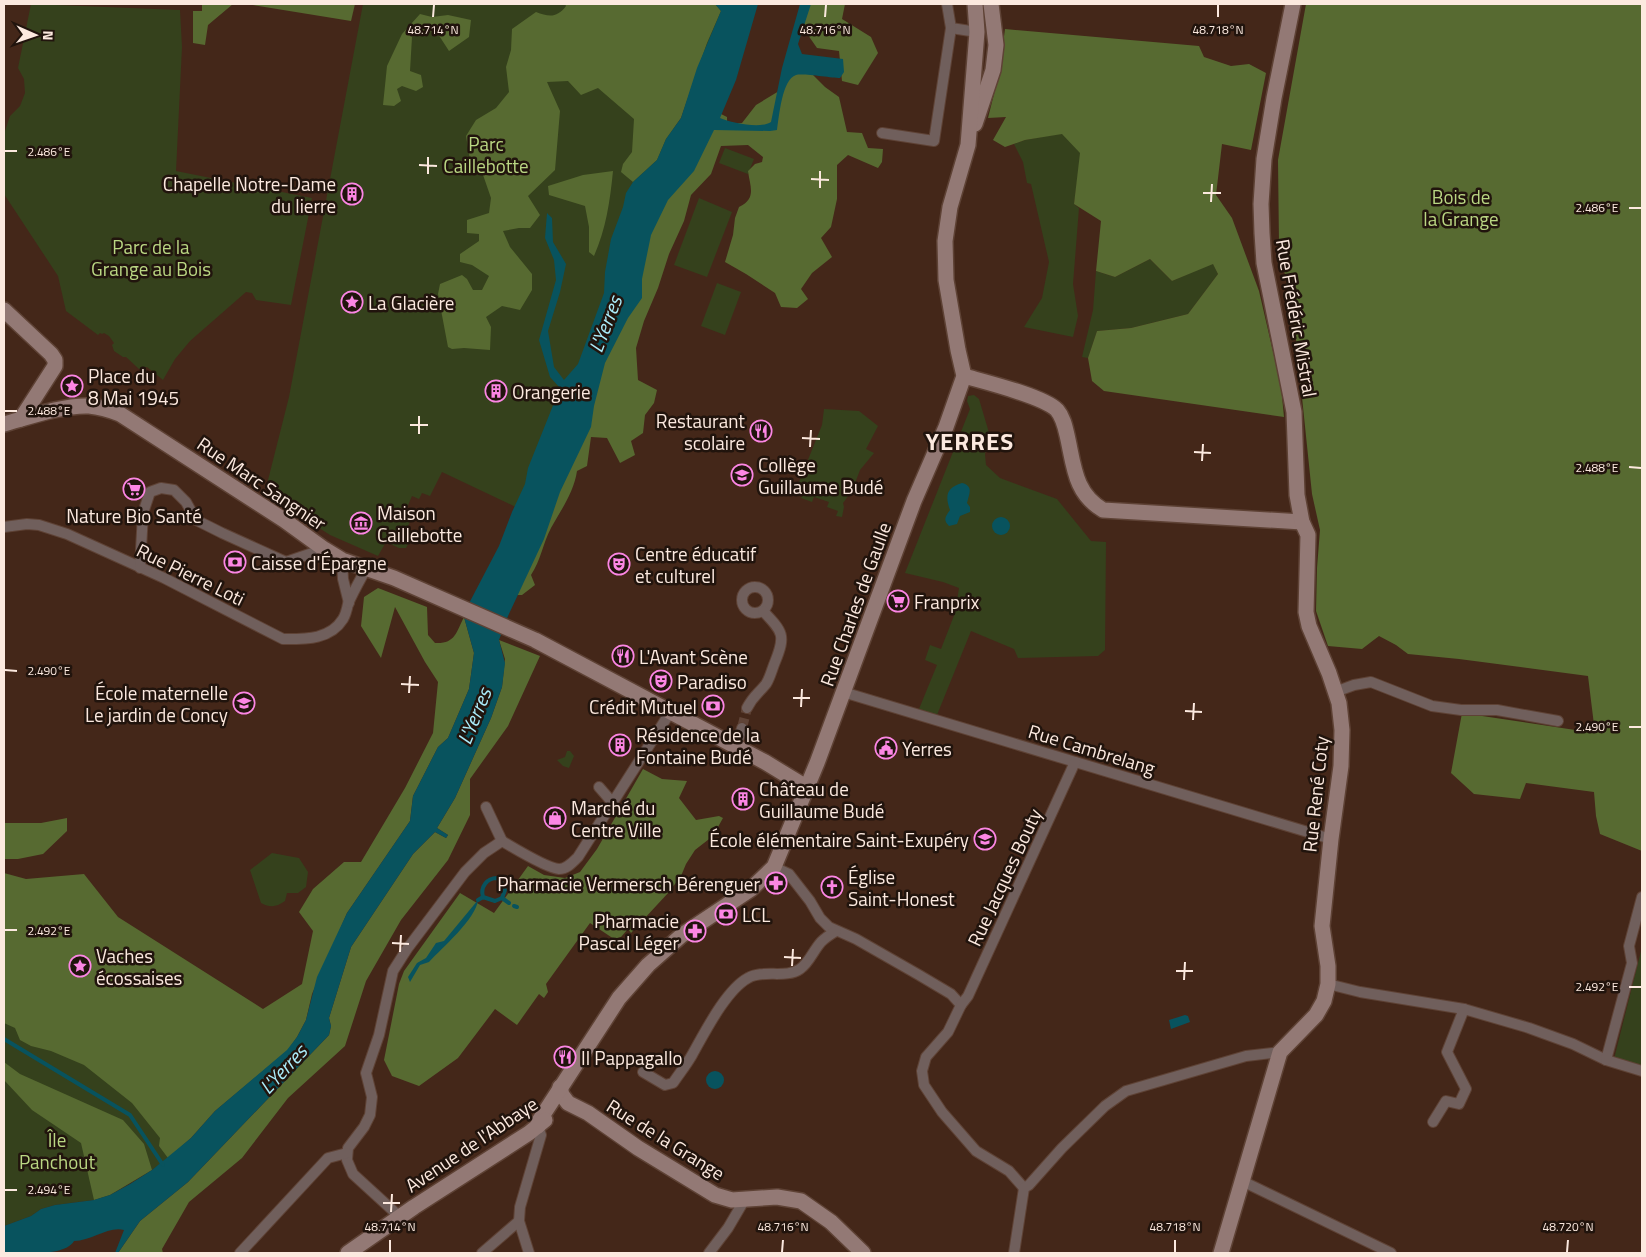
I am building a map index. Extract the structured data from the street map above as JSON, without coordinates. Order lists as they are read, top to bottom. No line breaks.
{"streets":{"street":["Rue Frédéric Mistral","Rue Marc Sangnier","Rue Pierre Loti","Rue Charles de Gaulle","Rue Cambrelang","Rue René Coty","Rue Jacques Bouty","Rue de la Grange","Avenue de l'Abbaye"]},"crossings":[["Rue Frédéric Mistral","Rue René Coty"],["Rue Marc Sangnier","Rue Pierre Loti"],["Rue Charles de Gaulle","Rue Cambrelang"],["Rue Charles de Gaulle","Avenue de l'Abbaye"],["Rue Cambrelang","Rue René Coty"],["Rue Cambrelang","Rue Jacques Bouty"],["Rue de la Grange","Avenue de l'Abbaye"]],"districts":["YERRES"],"water":["L'Yerres"],"parks":["Parc Caillebotte","Bois de la Grange","Parc de la Grange au Bois","Île Panchout"],"places":{"building":["Chapelle Notre-Dame du lierre","Orangerie","Résidence de la Fontaine Budé","Château de Guillaume Budé"],"place":["La Glacière","Place du 8 Mai 1945","Vaches écossaises"],"restaurant":["Restaurant scolaire","L'Avant Scène","Il Pappagallo"],"school or university":["Collège Guillaume Budé","École maternelle Le jardin de Concy","École élémentaire Saint-Exupéry"],"supermarket":["Nature Bio Santé","Franprix"],"museum":["Maison Caillebotte"],"bank":["Caisse d'Épargne","Crédit Mutuel","LCL"],"theatre":["Centre éducatif et culturel","Paradiso"],"public building":["Yerres"],"shop":["Marché du Centre Ville"],"pharmacy":["Pharmacie Vermersch Bérenguer","Pharmacie Pascal Léger"],"church":["Église Saint-Honest"]},"north":"right","coordinates":["48.714°N","48.716°N","48.718°N","2.486°E","2.488°E","2.490°E","2.492°E","2.494°E","48.720°N"]}
